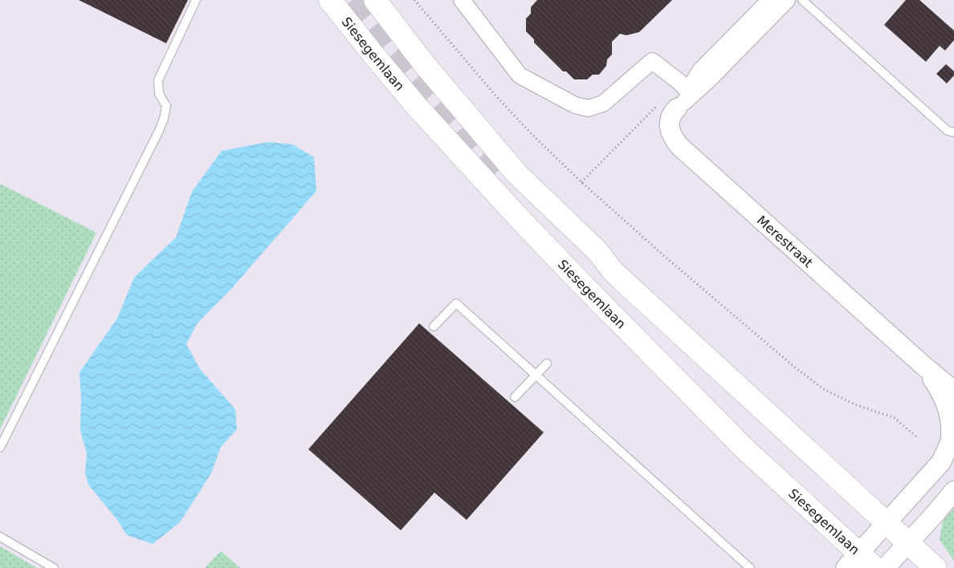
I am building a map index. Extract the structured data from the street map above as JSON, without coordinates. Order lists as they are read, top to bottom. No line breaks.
{"streets":{"highway":["Siesegemlaan"],"street":["Merestraat"]},"crossings":[["Siesegemlaan","Merestraat"]]}
